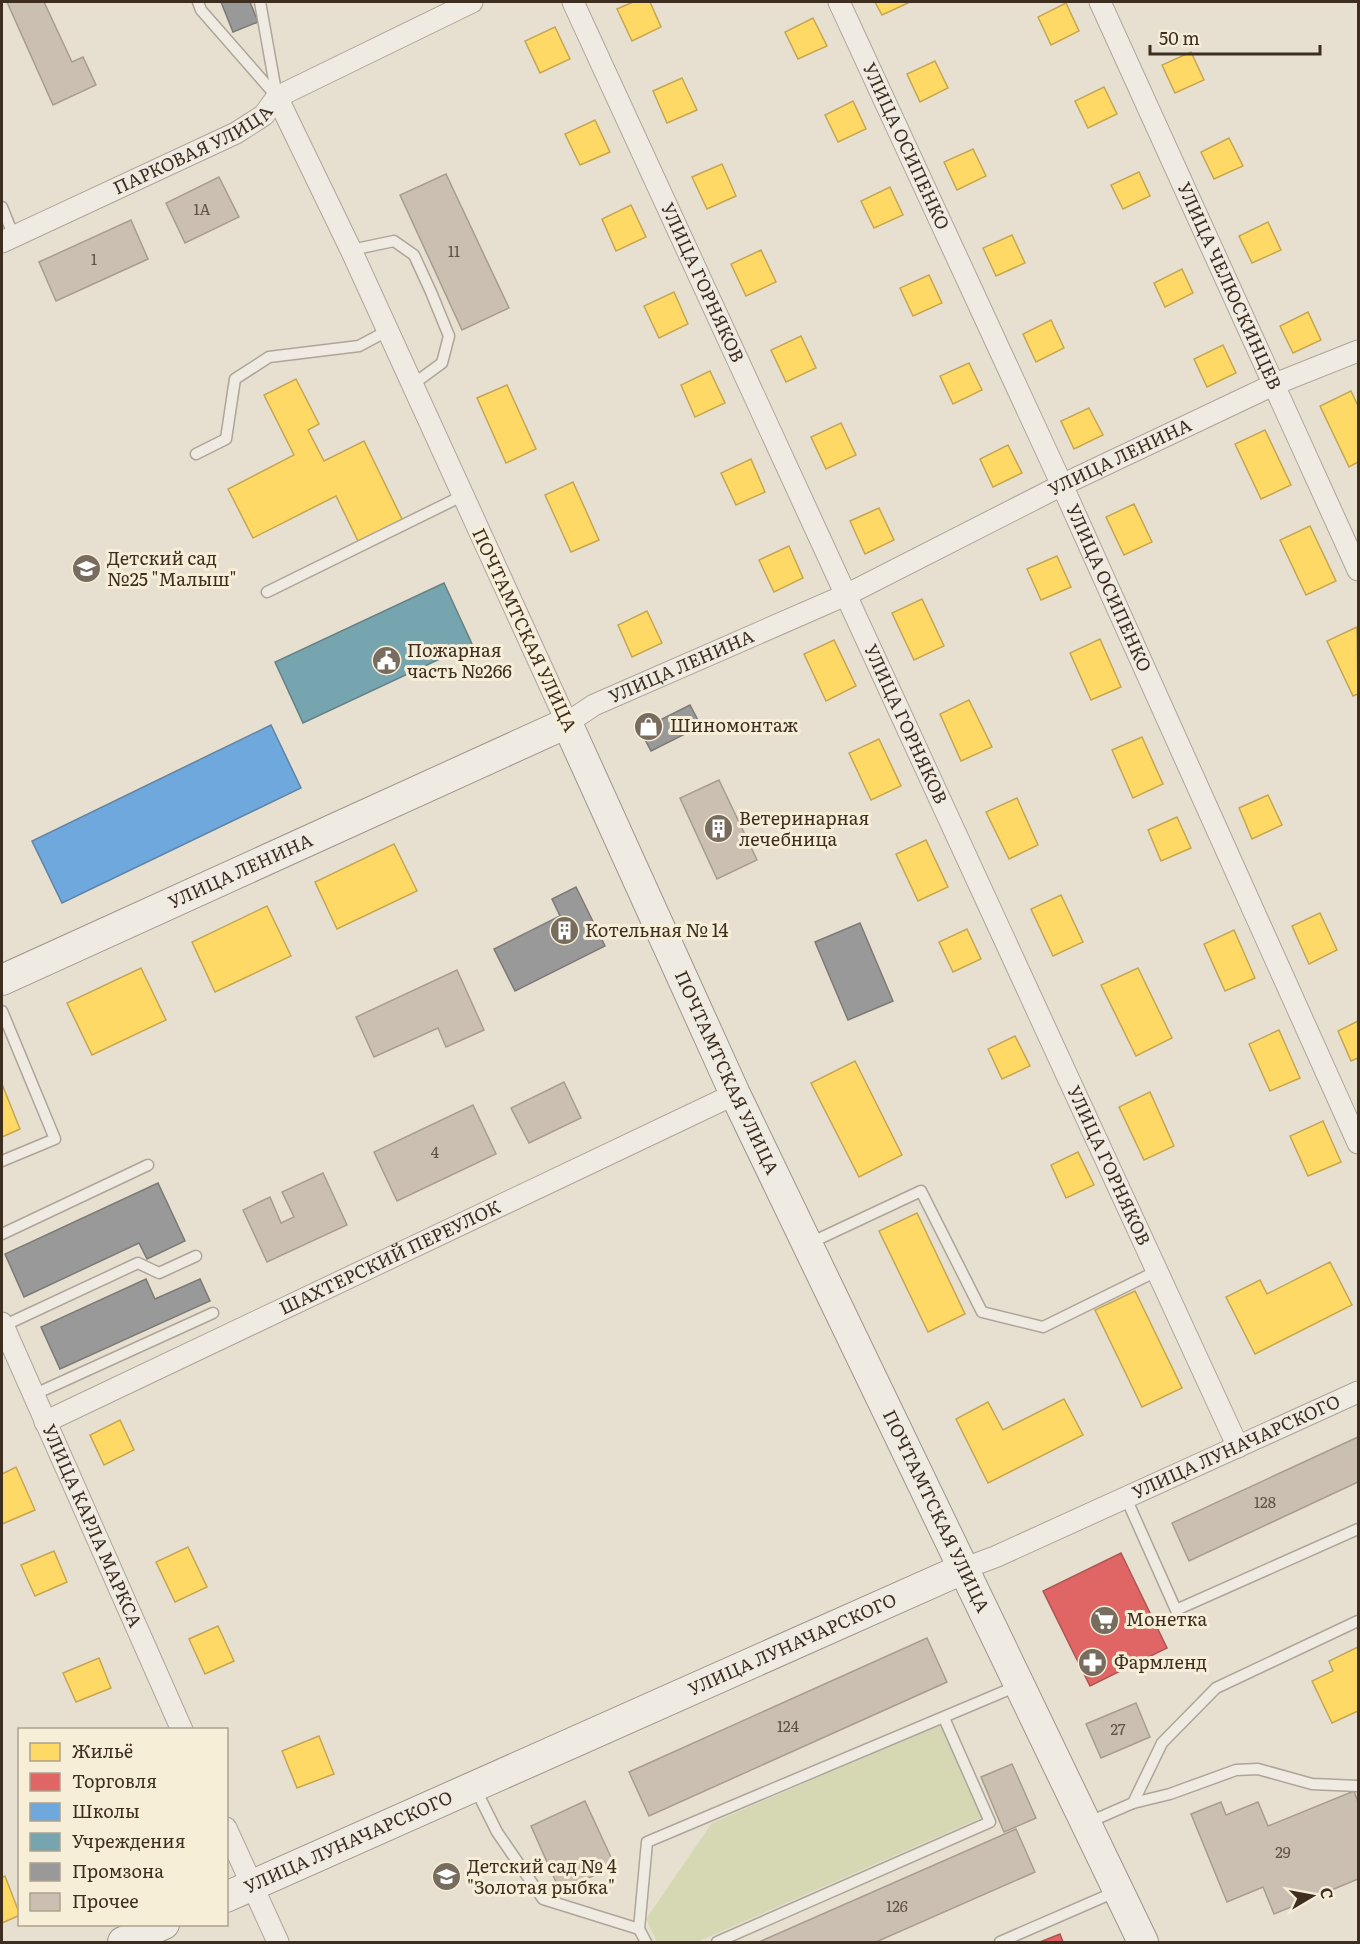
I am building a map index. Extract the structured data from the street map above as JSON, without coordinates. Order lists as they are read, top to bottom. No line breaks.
{"streets":{"street":["УЛИЦА ОСИПЕНКО","ПАРКОВАЯ УЛИЦА","УЛИЦА ГОРНЯКОВ","УЛИЦА ЧЕЛЮСКИНЦЕВ","УЛИЦА ЛЕНИНА","ПОЧТАМТСКАЯ УЛИЦА","ШАХТЕРСКИЙ ПЕРЕУЛОК","УЛИЦА ЛУНАЧАРСКОГО","УЛИЦА КАРЛА МАРКСА"]},"crossings":[["УЛИЦА ОСИПЕНКО","УЛИЦА ЛЕНИНА"],["ПАРКОВАЯ УЛИЦА","ПОЧТАМТСКАЯ УЛИЦА"],["УЛИЦА ГОРНЯКОВ","УЛИЦА ЛЕНИНА"],["УЛИЦА ГОРНЯКОВ","УЛИЦА ЛУНАЧАРСКОГО"],["УЛИЦА ЧЕЛЮСКИНЦЕВ","УЛИЦА ЛЕНИНА"],["УЛИЦА ЛЕНИНА","ПОЧТАМТСКАЯ УЛИЦА"],["ПОЧТАМТСКАЯ УЛИЦА","ШАХТЕРСКИЙ ПЕРЕУЛОК"],["ПОЧТАМТСКАЯ УЛИЦА","УЛИЦА ЛУНАЧАРСКОГО"],["ШАХТЕРСКИЙ ПЕРЕУЛОК","УЛИЦА КАРЛА МАРКСА"]],"places":{"school or university":["Детский сад №25 \"Малыш\"","Детский сад № 4 \"Золотая рыбка\""],"public building":["Пожарная часть №266"],"shop":["Шиномонтаж"],"building":["Ветеринарная лечебница","Котельная № 14"],"supermarket":["Монетка"],"pharmacy":["Фармленд"]},"house_numbers":["1А","11","1","4","128","124","27","29","126"],"legend":["Жильё","Торговля","Школы","Учреждения","Промзона","Прочее"],"scale_bar":"50 m","north":"right"}
